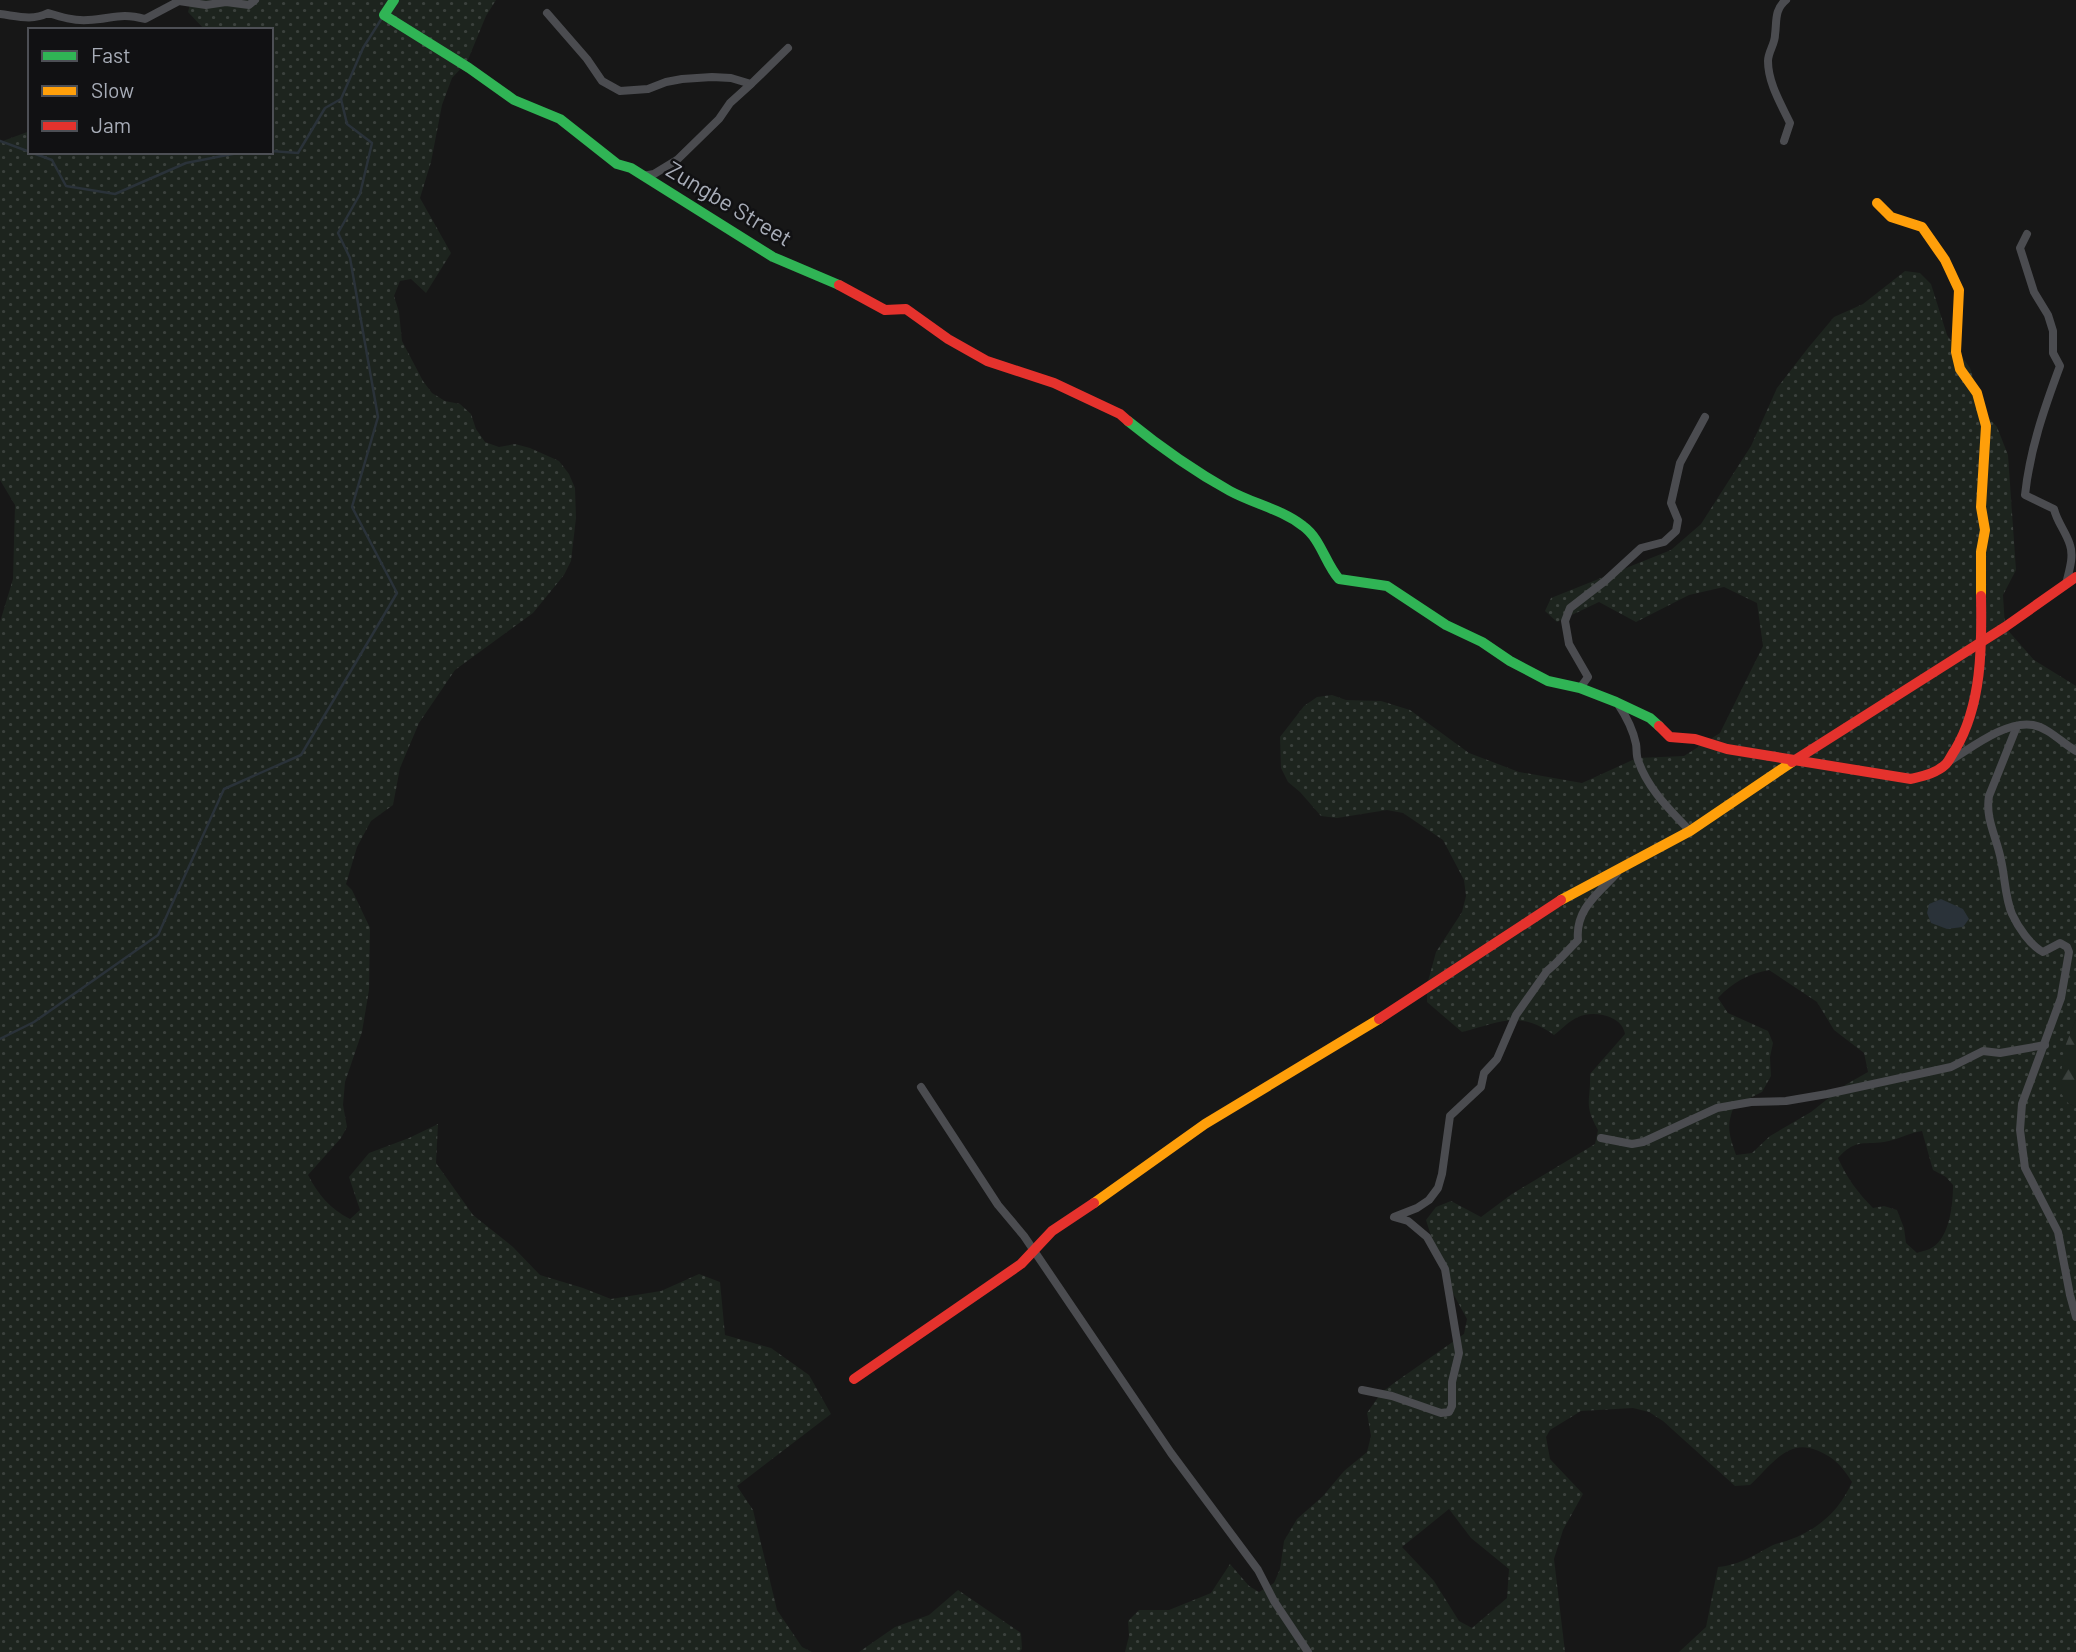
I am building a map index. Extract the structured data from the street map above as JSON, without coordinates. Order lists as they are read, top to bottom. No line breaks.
{"streets":{"street":["Zungbe Street"]},"legend":["Fast","Slow","Jam"]}
